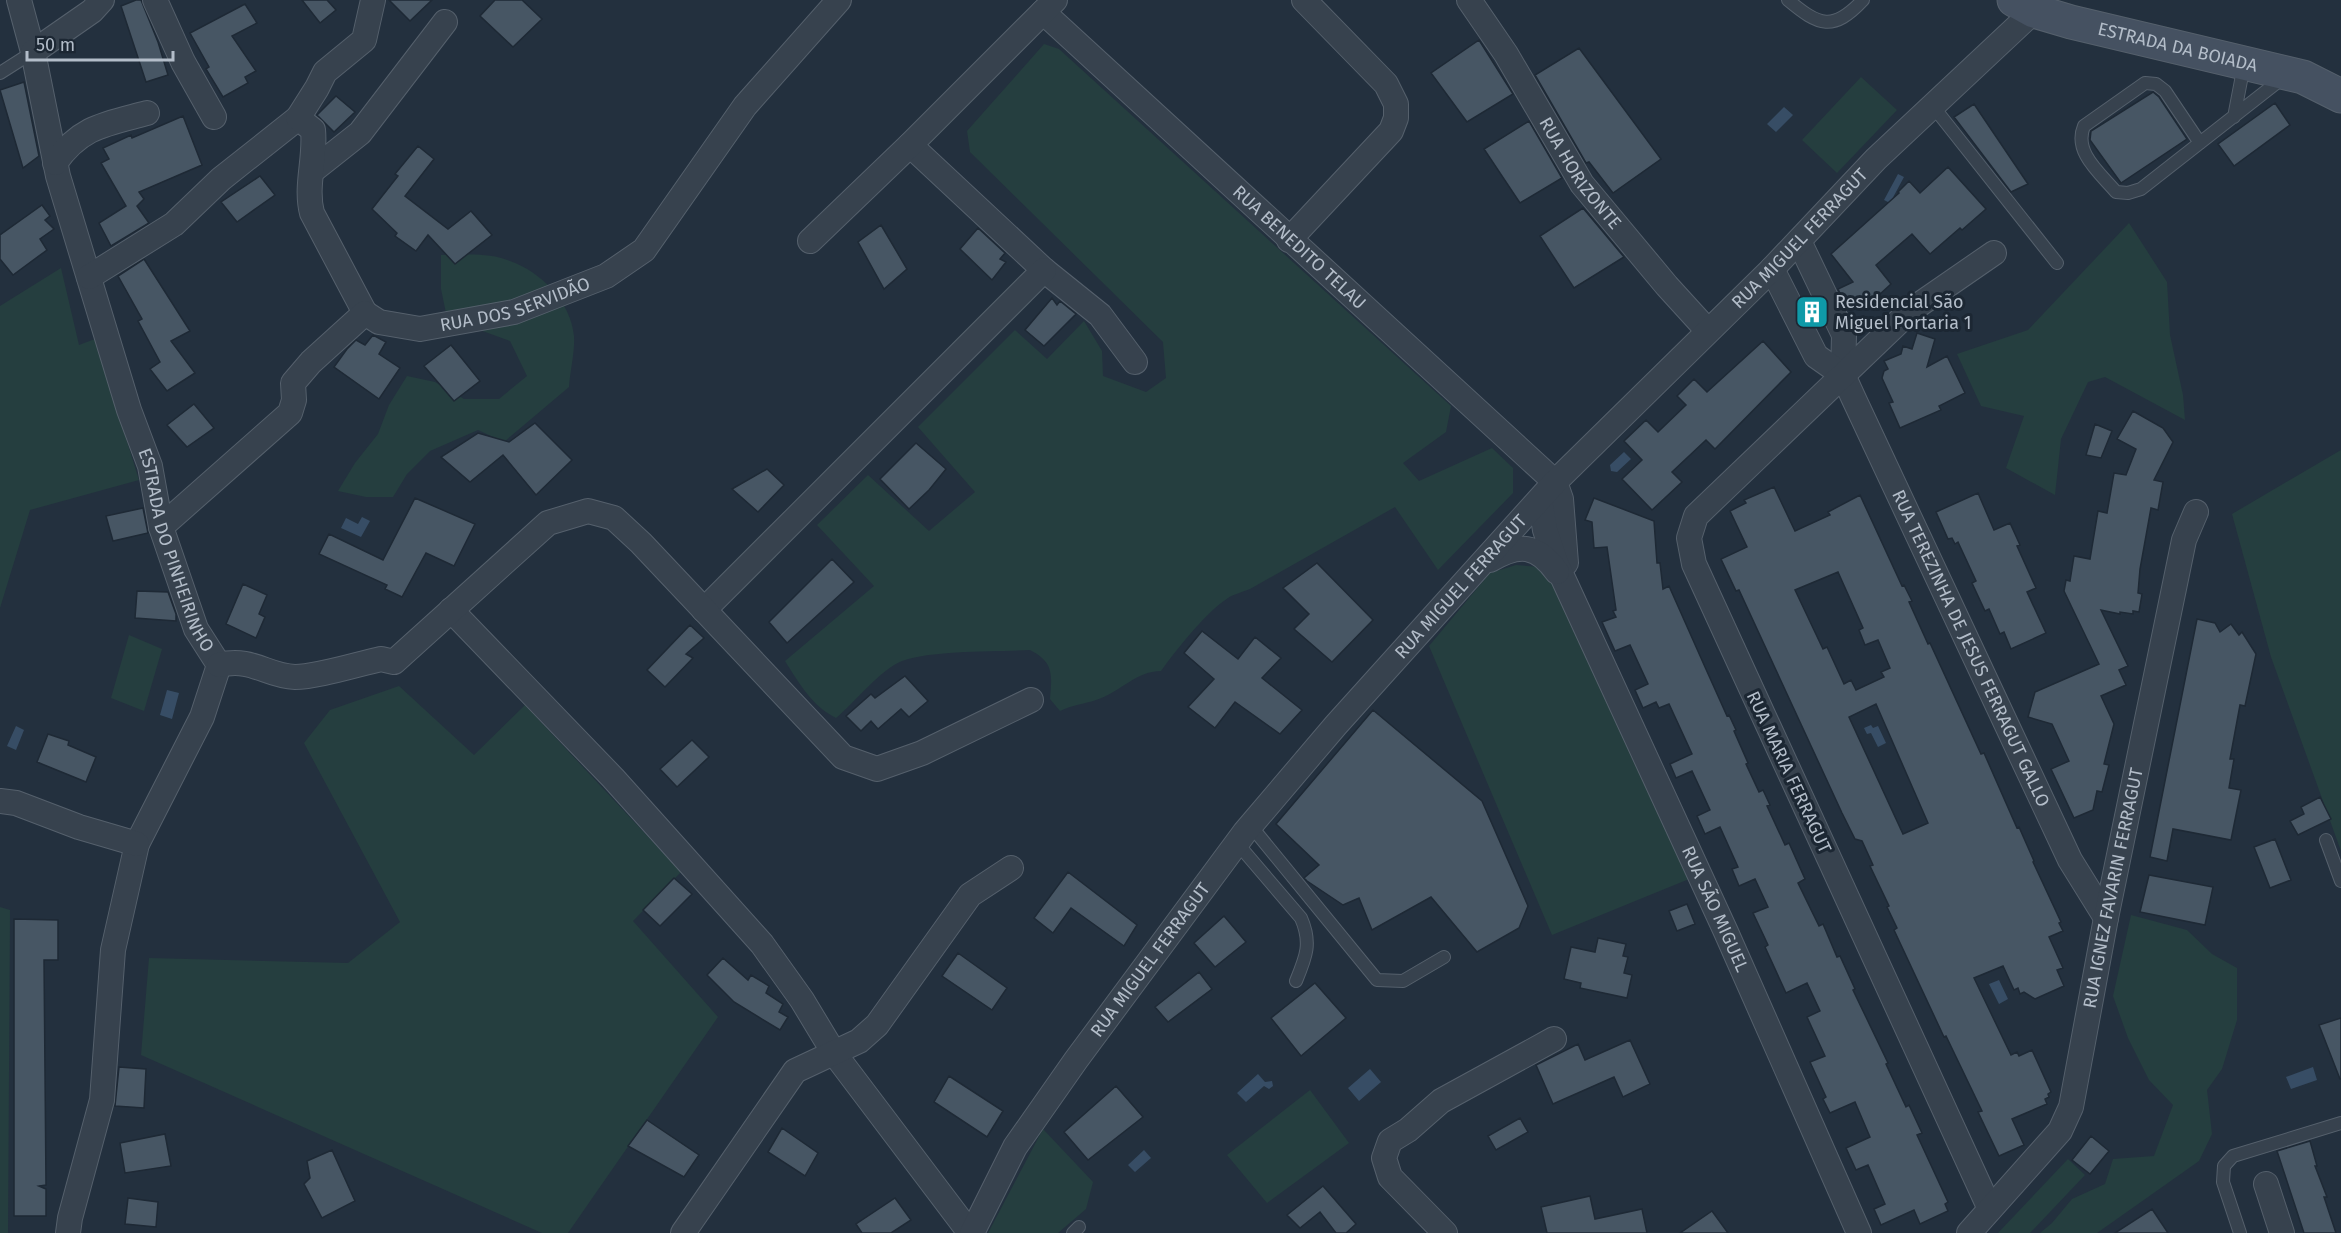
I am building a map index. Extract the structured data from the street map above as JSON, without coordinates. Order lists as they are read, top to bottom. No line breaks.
{"streets":{"main road":["ESTRADA DA BOIADA"],"street":["RUA HORIZONTE","RUA MIGUEL FERRAGUT","RUA BENEDITO TELAU","RUA DOS SERVIDÃO","ESTRADA DO PINHEIRINHO","RUA TEREZINHA DE JESUS FERRAGUT GALLO","RUA MARIA FERRAGUT","RUA IGNEZ FAVARIN FERRAGUT","RUA SÃO MIGUEL"]},"crossings":[["ESTRADA DA BOIADA","RUA MIGUEL FERRAGUT"],["RUA HORIZONTE","RUA MIGUEL FERRAGUT"],["RUA MIGUEL FERRAGUT","RUA BENEDITO TELAU"],["RUA MIGUEL FERRAGUT","RUA TEREZINHA DE JESUS FERRAGUT GALLO"],["RUA MIGUEL FERRAGUT","RUA SÃO MIGUEL"],["RUA BENEDITO TELAU","RUA SÃO MIGUEL"],["RUA TEREZINHA DE JESUS FERRAGUT GALLO","RUA MARIA FERRAGUT"],["RUA TEREZINHA DE JESUS FERRAGUT GALLO","RUA IGNEZ FAVARIN FERRAGUT"],["RUA MARIA FERRAGUT","RUA IGNEZ FAVARIN FERRAGUT"]],"places":{"building":["Residencial São Miguel Portaria 1"]},"scale_bar":"50 m"}
